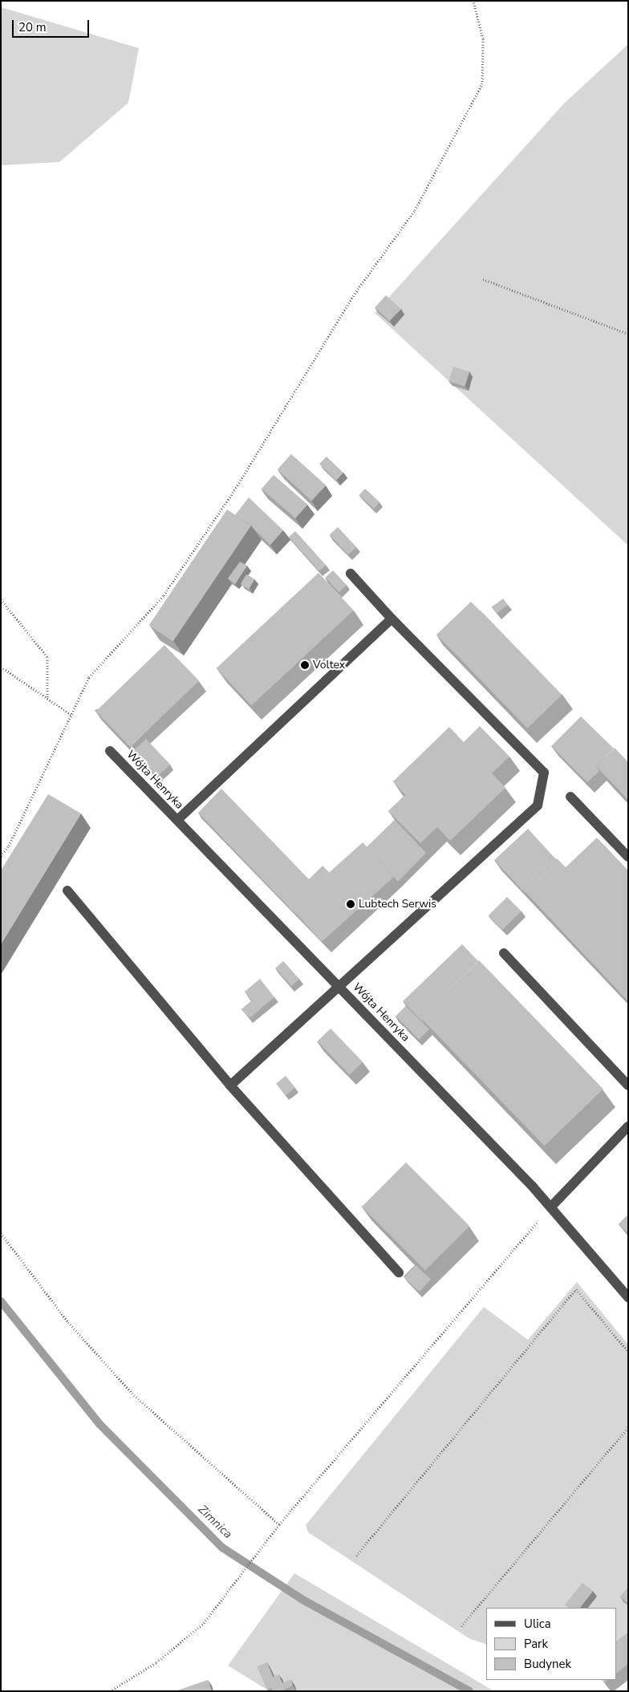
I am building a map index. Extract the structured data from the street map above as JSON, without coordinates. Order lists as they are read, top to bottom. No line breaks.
{"streets":{"street":["Wójta Henryka"]},"water":["Zimnica"],"places":["Voltex","Lubtech Serwis"],"legend":["Ulica","Park","Budynek"],"scale_bar":"20 m"}
